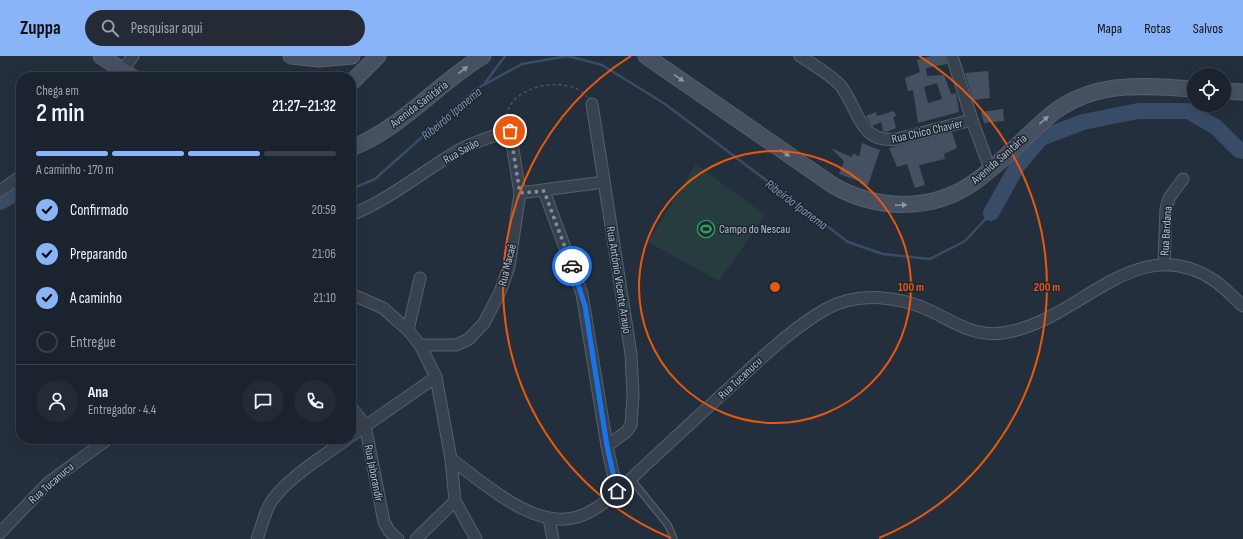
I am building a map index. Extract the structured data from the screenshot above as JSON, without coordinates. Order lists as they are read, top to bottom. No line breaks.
{"streets":{"street":["Avenida Sanitária","Rua Chico Chavier","Rua Saião","Rua Bardana","Rua Macaé","Rua Antônio Vicente Araujo","Rua Tucanucu","Rua Jaborandir"]},"crossings":[["Rua Saião","Rua Macaé"],["Rua Bardana","Rua Tucanucu"]],"one_way":["Avenida Sanitária"],"water":["Ribeirão Ipanema"],"places":{"sports":["Campo do Nescau"]},"page":{"header":"Zuppa","search":"Pesquisar aqui","nav":["Mapa","Rotas","Salvos"],"heading":["2 min","Chega em","21:27–21:32"],"panel":["Ana","Entregador · 4.4"],"bar":"A caminho · 170 m","list":[["Confirmado","20:59"],["Preparando","21:06"],["A caminho","21:10"],"Entregue"]},"rings":["100 m","200 m"]}
